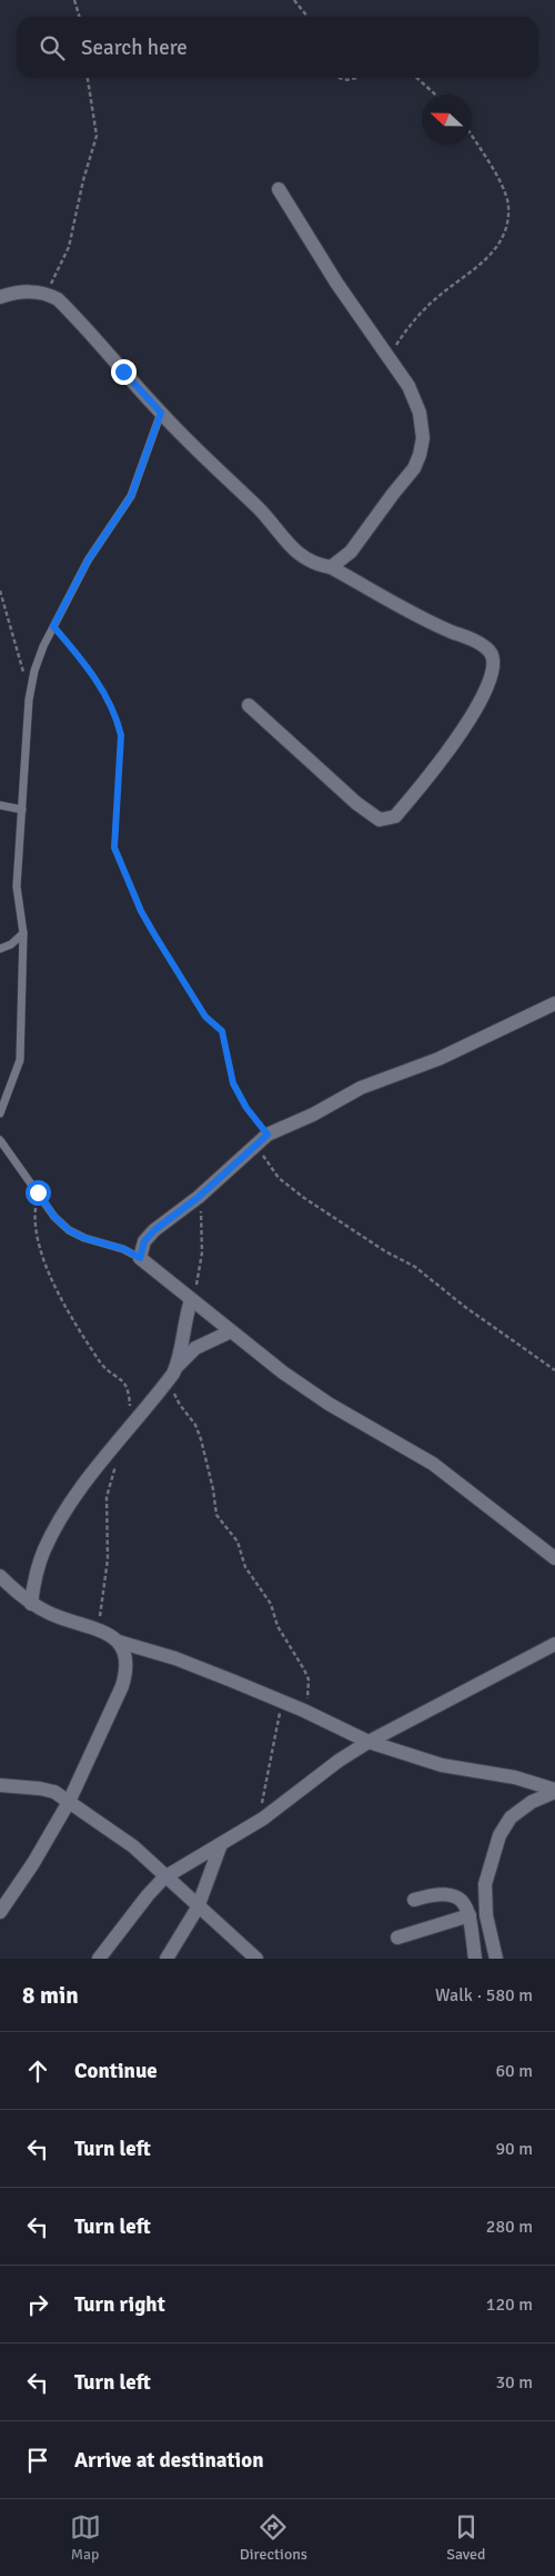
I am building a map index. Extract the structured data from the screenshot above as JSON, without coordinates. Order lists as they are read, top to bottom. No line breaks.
{"north":"left","page":{"search":"Search here","heading":["8 min","Walk · 580 m"],"list":[["Continue","60 m"],["Turn left","90 m"],["Turn left","280 m"],["Turn right","120 m"],["Turn left","30 m"],"Arrive at destination"],"nav":["Map","Directions","Saved"]}}
